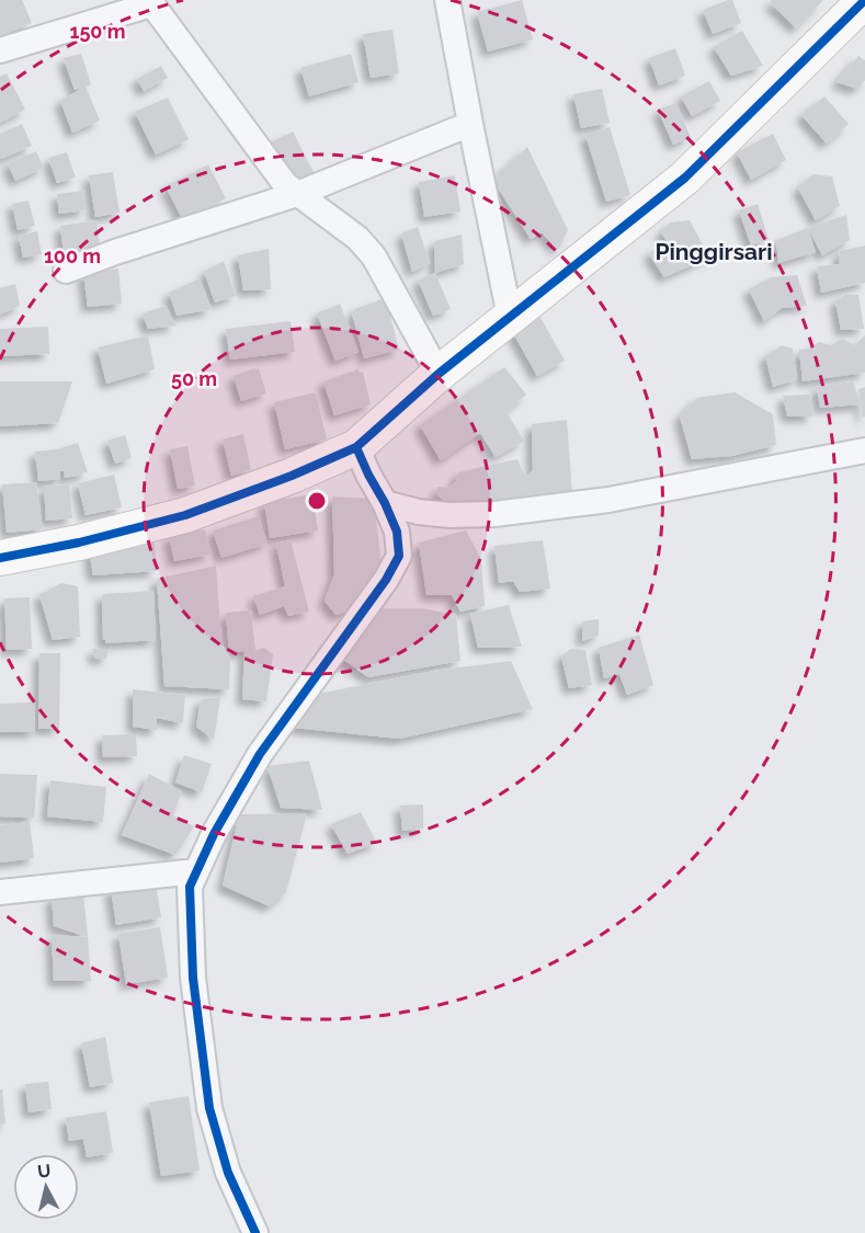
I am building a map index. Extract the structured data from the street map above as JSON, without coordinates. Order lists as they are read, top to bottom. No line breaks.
{"districts":["Pinggirsari"],"north":"top","rings":["150 m","100 m","50 m"]}
